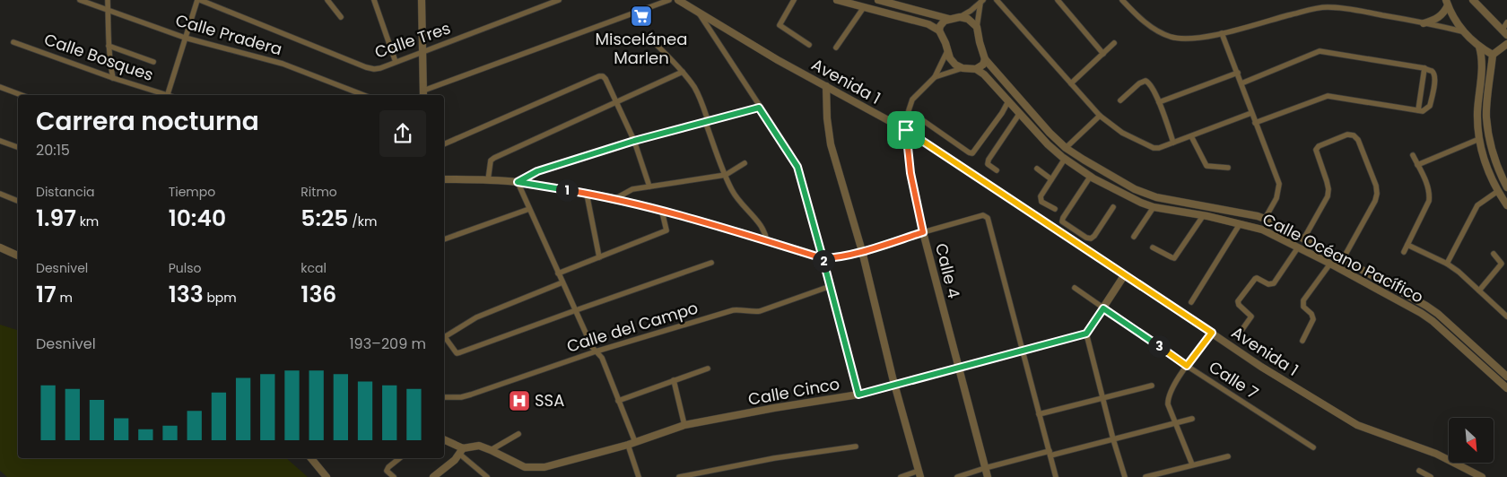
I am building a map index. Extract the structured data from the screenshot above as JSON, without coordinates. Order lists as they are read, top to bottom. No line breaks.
{"streets":{"street":["Calle Pradera","Calle Tres","Calle Bosques","Avenida 1","Calle Océano Pacífico","Calle 4","Calle del Campo","Calle 7","Calle Cinco"]},"crossings":[["Avenida 1","Calle 4"],["Calle Océano Pacífico","Calle 4"],["Calle 4","Calle Cinco"]],"places":{"supermarket":["Miscelánea Marlen"],"hospital":["SSA"]},"north":"bottom right","page":{"heading":["Carrera nocturna","20:15"],"stats":[["Distancia","1.97 km"],["Tiempo","10:40"],["Ritmo","5:25 /km"],["Desnivel","17 m"],["Pulso","133 bpm"],["kcal","136"]],"pins":["1","2","3"],"chart":["Desnivel","193–209 m"]}}
